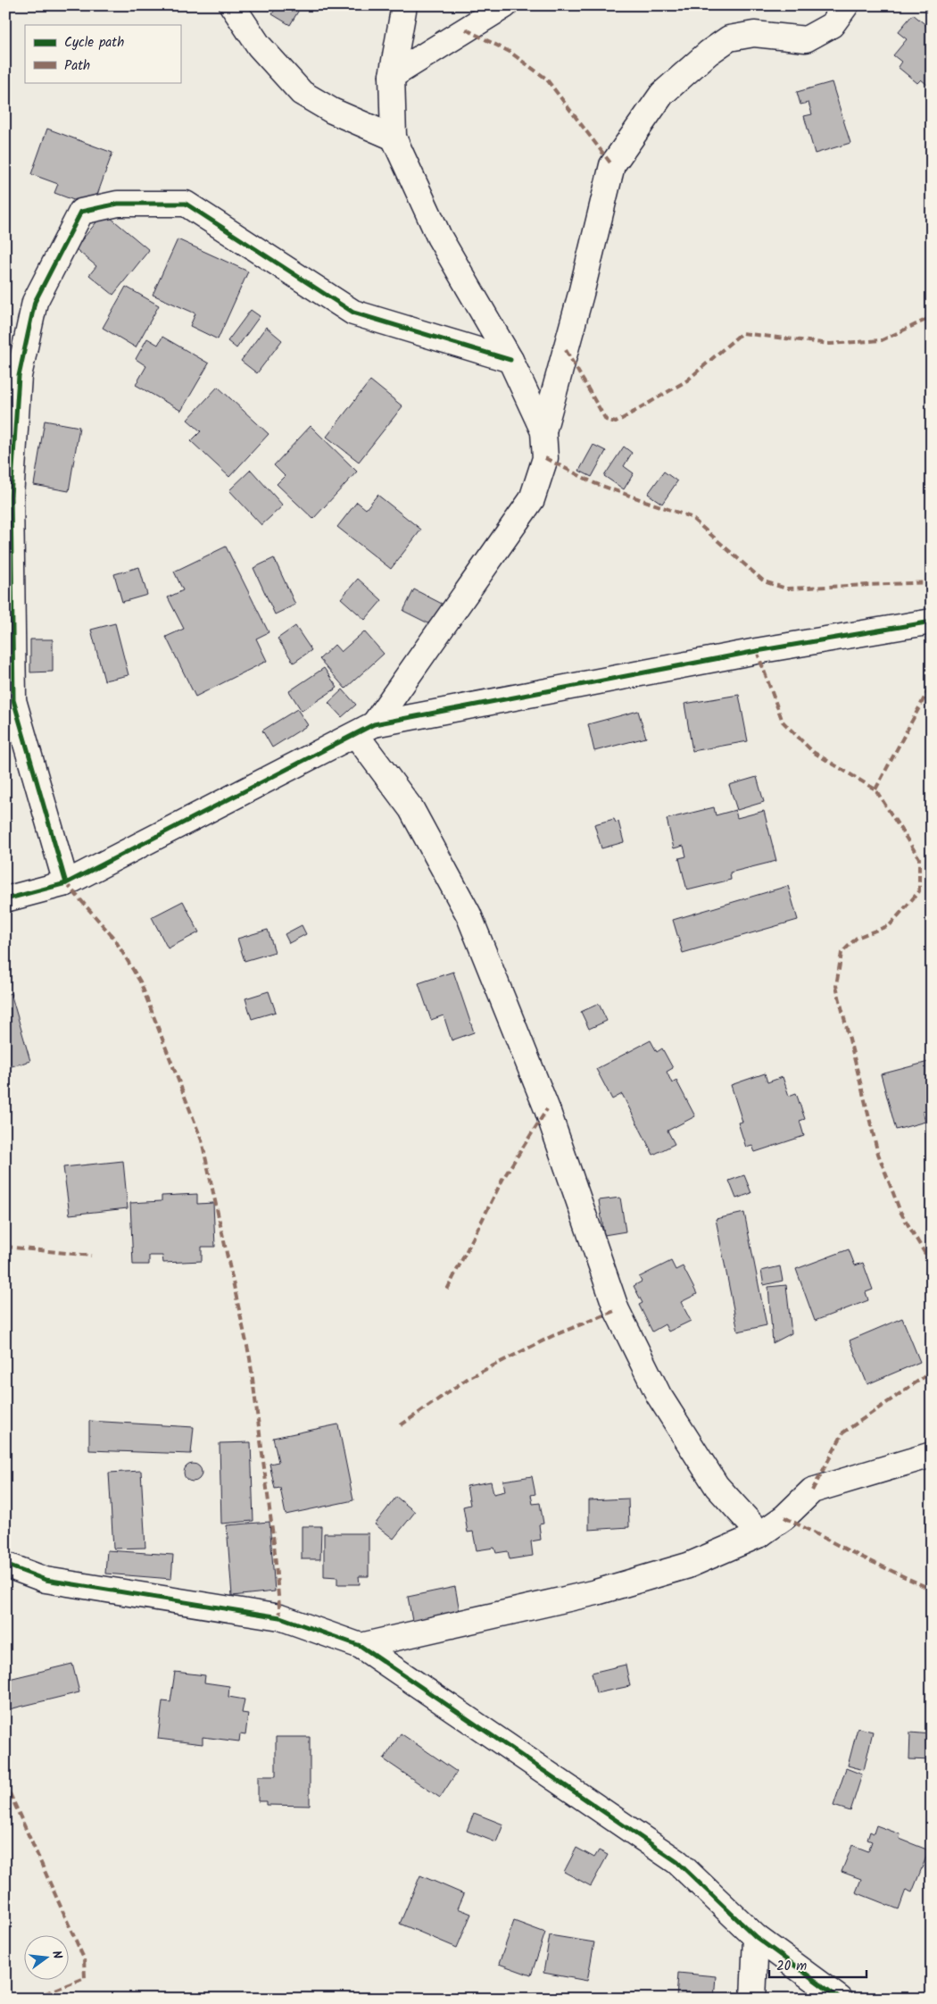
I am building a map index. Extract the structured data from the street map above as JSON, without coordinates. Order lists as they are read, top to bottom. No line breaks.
{"legend":["Cycle path","Path"],"scale_bar":"20 m","north":"right"}
